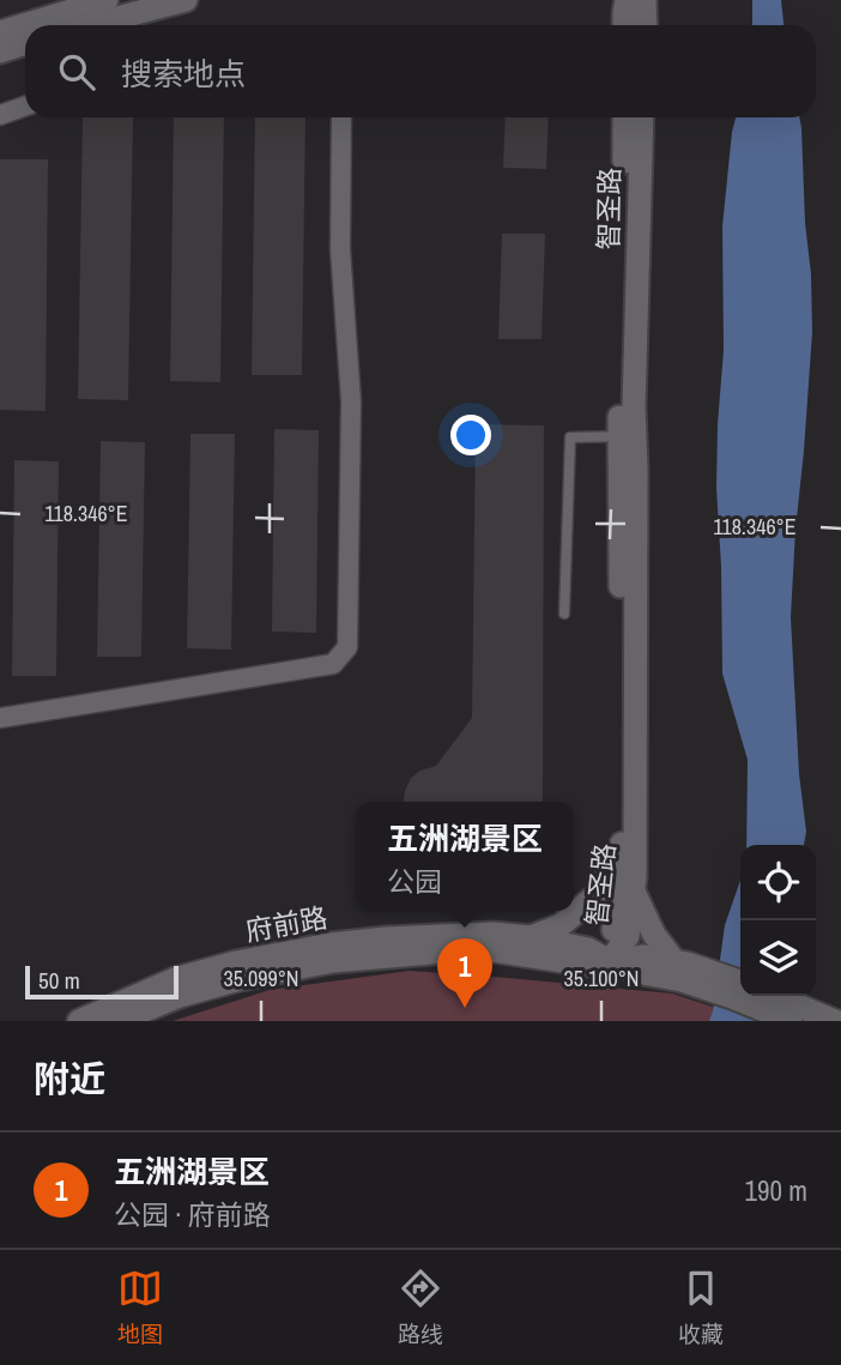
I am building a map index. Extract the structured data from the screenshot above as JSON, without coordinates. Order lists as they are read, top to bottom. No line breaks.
{"streets":{"street":["智圣路","府前路"]},"crossings":[["智圣路","府前路"]],"scale_bar":"50 m","page":{"search":"搜索地点","popup":["五洲湖景区","公园"],"pins":"1","scale":"50 m","heading":"附近","list":[{"mark":"1","name":"五洲湖景区","note":"公园 · 府前路","value":"190 m"}],"nav":["地图","路线","收藏"]},"coordinates":["118.346°E","35.099°N","35.100°N"]}
